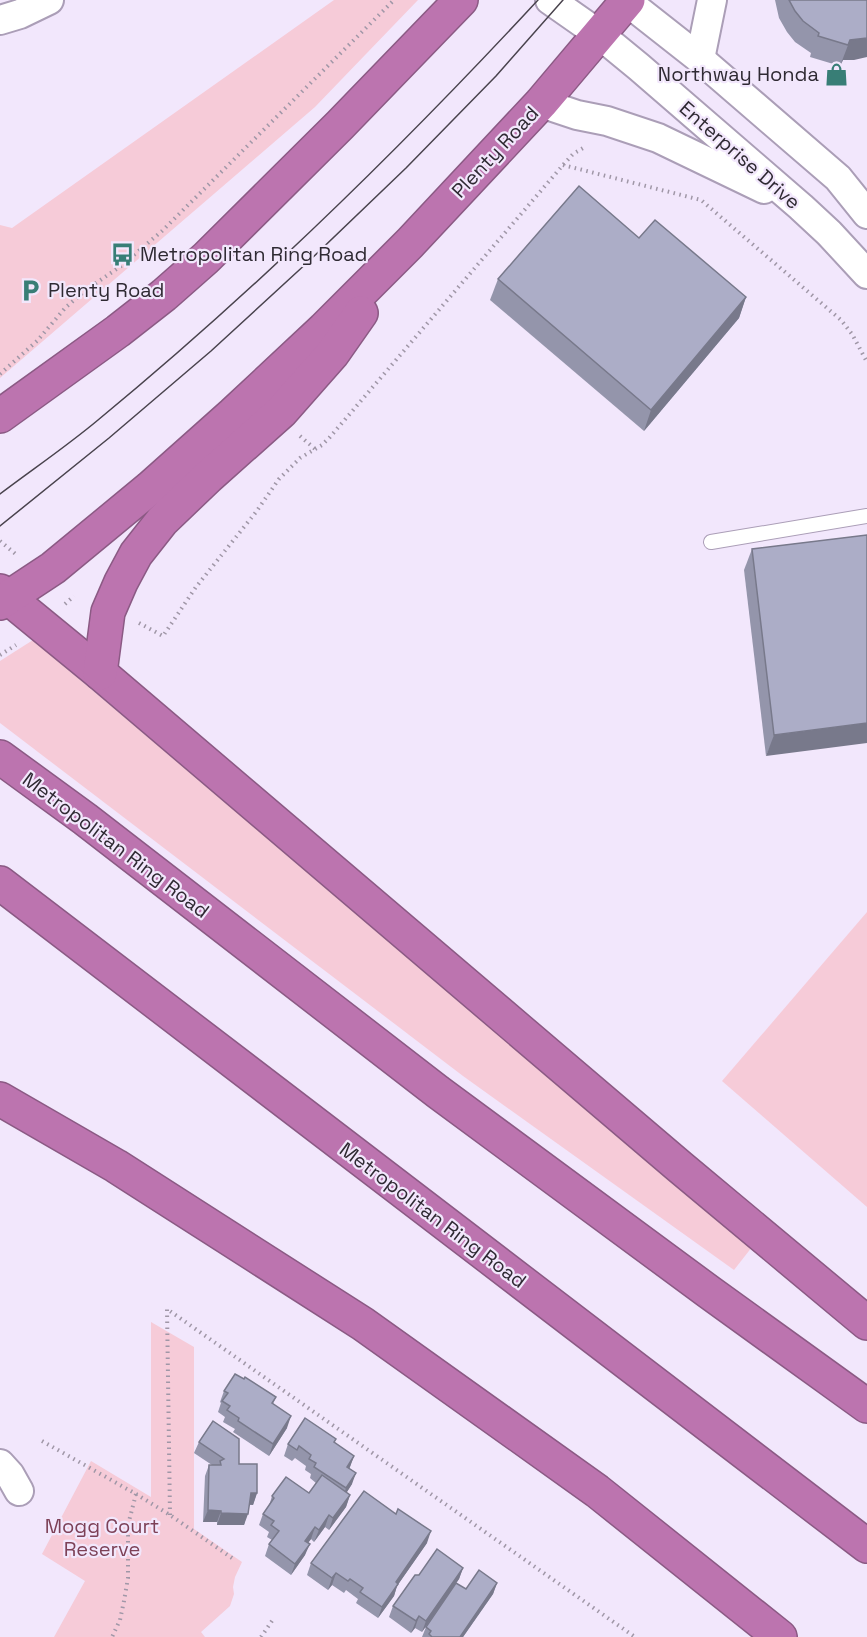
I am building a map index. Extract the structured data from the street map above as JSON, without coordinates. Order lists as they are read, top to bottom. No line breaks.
{"streets":{"highway":["Plenty Road","Metropolitan Ring Road"],"street":["Enterprise Drive"]},"crossings":[["Plenty Road","Enterprise Drive"]],"parks":["Mogg Court Reserve"],"places":{"shop":["Northway Honda"],"bus stop":["Metropolitan Ring Road"],"parking":["Plenty Road"]}}
